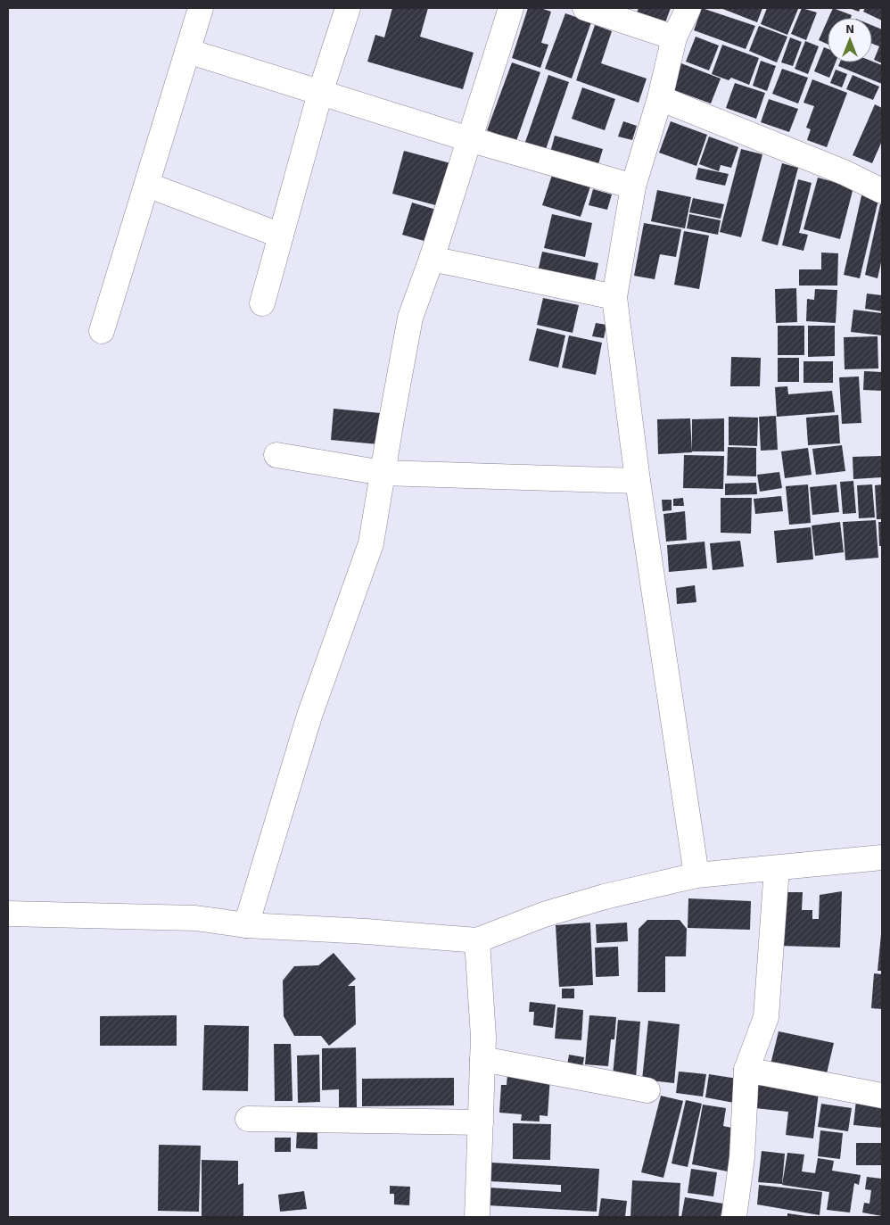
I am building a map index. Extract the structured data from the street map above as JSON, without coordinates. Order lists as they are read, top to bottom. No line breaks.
{"north":"top"}
